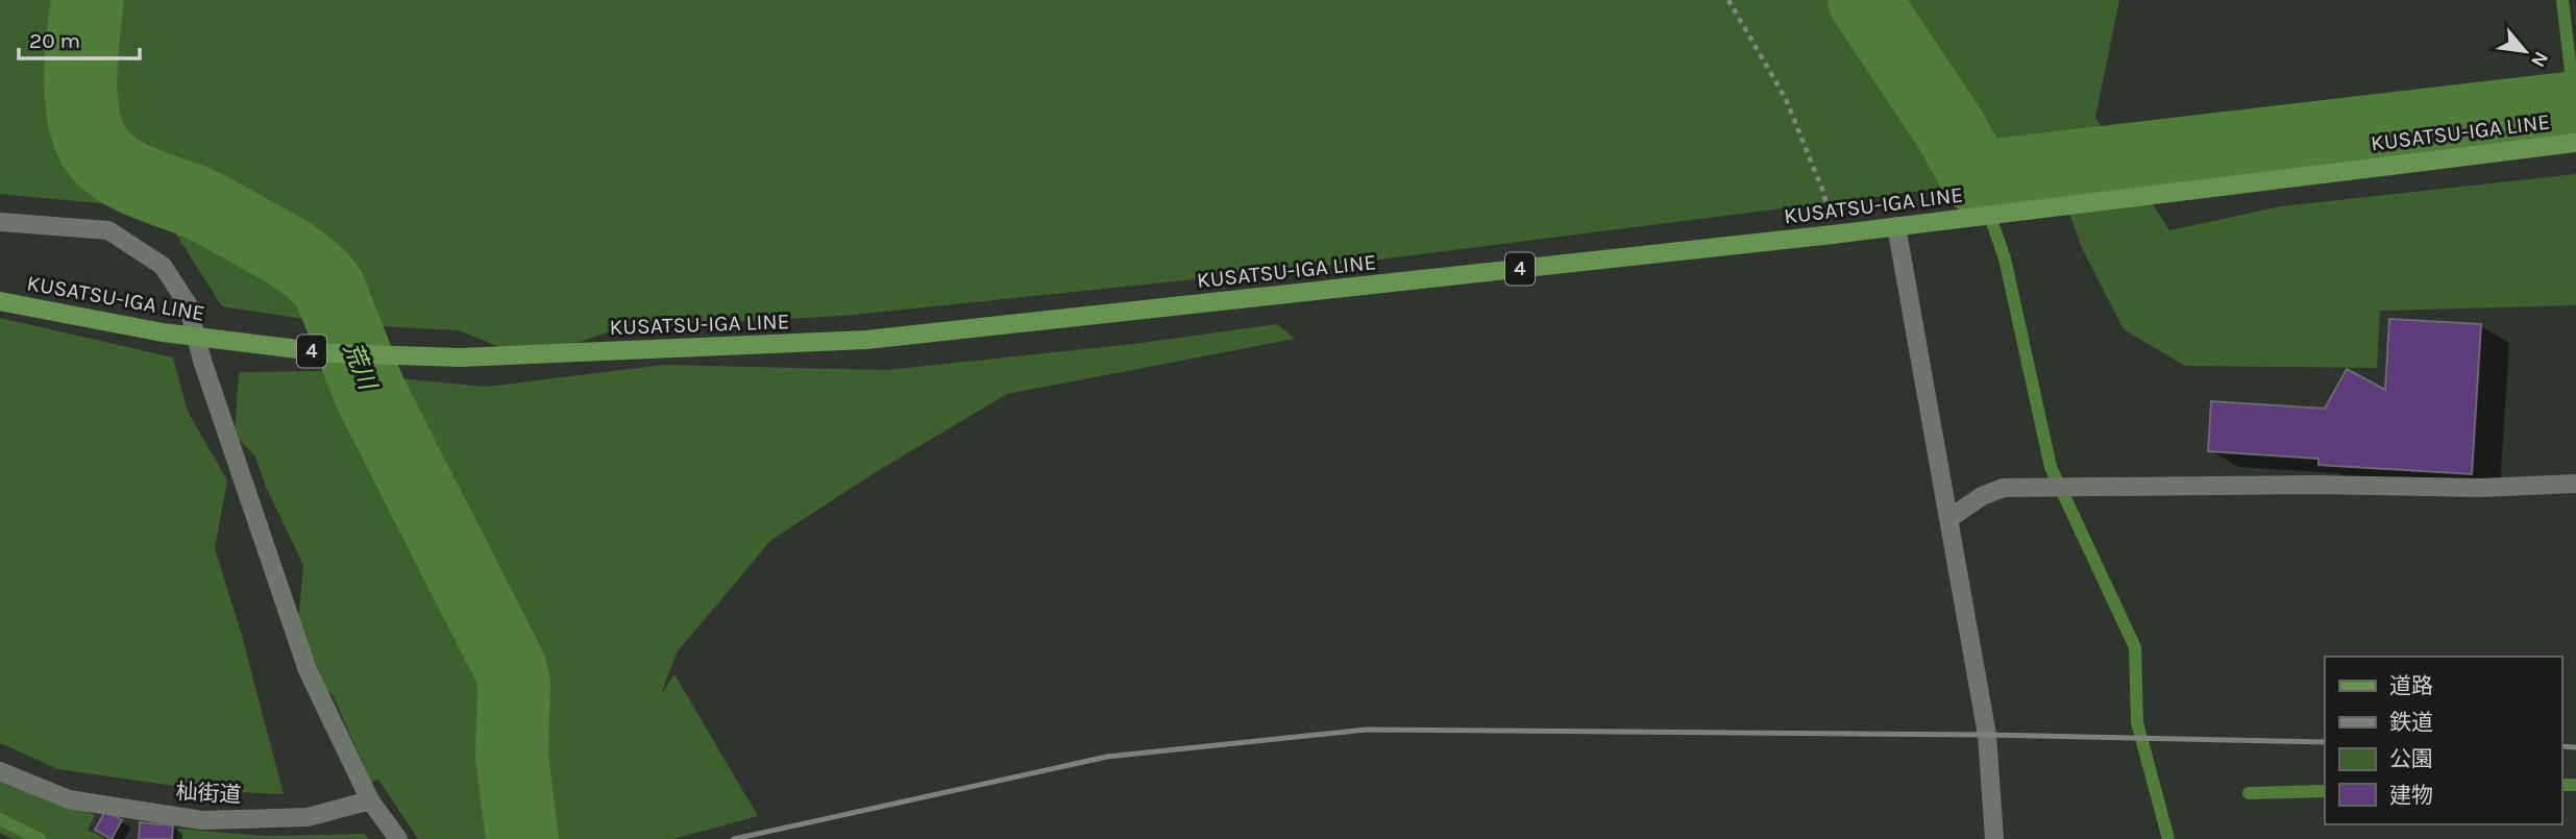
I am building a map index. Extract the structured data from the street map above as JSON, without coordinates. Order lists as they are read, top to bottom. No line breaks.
{"streets":{"main road":["KUSATSU-IGA LINE","4"],"street":["杣街道"]},"water":["荒川"],"legend":["道路","鉄道","公園","建物"],"scale_bar":"20 m","north":"bottom right"}
